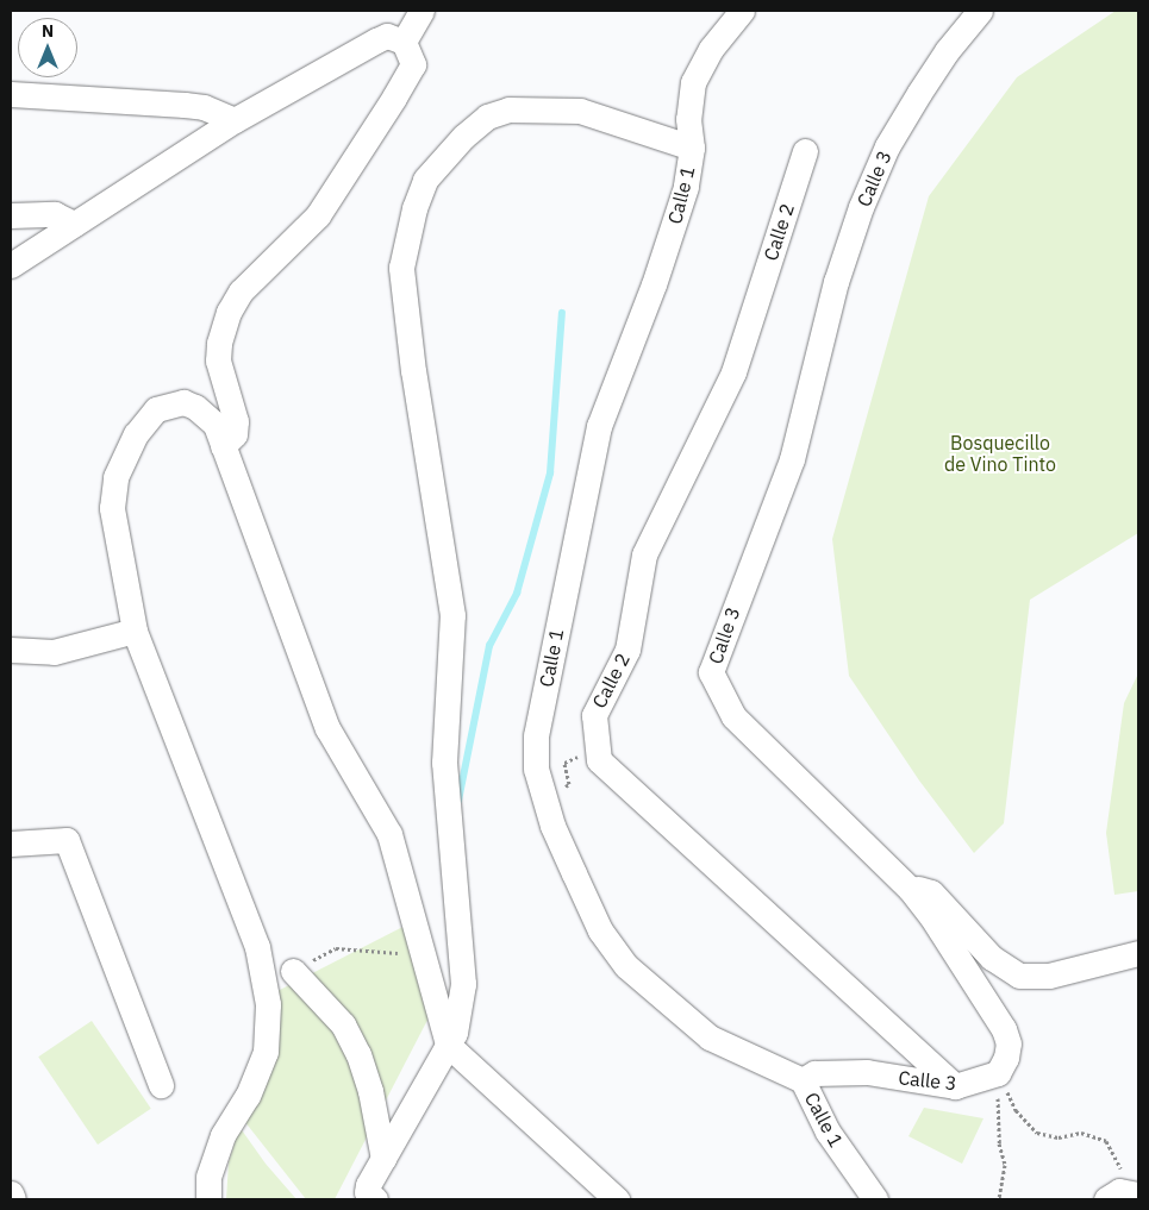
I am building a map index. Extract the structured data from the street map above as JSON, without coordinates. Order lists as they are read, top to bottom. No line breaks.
{"streets":{"street":["Calle 3","Calle 1","Calle 2"]},"crossings":[["Calle 3","Calle 1"],["Calle 3","Calle 2"]],"parks":["Bosquecillo de Vino Tinto"],"north":"top"}
